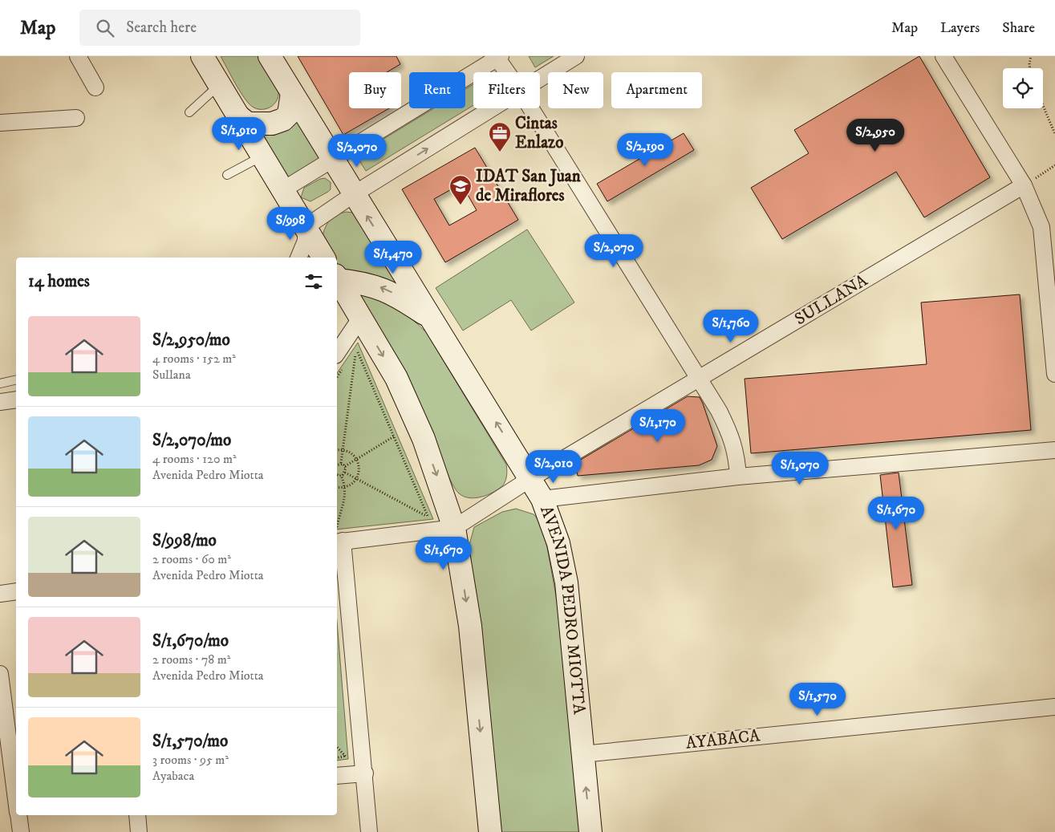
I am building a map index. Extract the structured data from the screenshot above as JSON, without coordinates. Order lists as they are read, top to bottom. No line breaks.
{"streets":{"main road":["AVENIDA PEDRO MIOTTA"],"street":["SULLANA","AYABACA"]},"crossings":[["SULLANA","AVENIDA PEDRO MIOTTA"],["AVENIDA PEDRO MIOTTA","AYABACA"]],"places":{"office":["Cintas Enlazo"],"school or university":["IDAT San Juan de Miraflores"]},"page":{"header":"Map","search":"Search here","nav":["Map","Layers","Share"],"chip":["Buy","Rent","Filters","New","Apartment"],"price":["S/1,910","S/2,950","S/2,190","S/2,070","S/998","S/2,070","S/1,470","S/1,760","S/1,170","S/2,010","S/1,070","S/1,670","S/1,670","S/1,570"],"heading":"14 homes","list":[{"name":"S/2,950/mo","note":"4 rooms · 152 m² · Sullana"},{"name":"S/2,070/mo","note":"4 rooms · 120 m² · Avenida Pedro Miotta"},{"name":"S/998/mo","note":"2 rooms · 60 m² · Avenida Pedro Miotta"},{"name":"S/1,670/mo","note":"2 rooms · 78 m² · Avenida Pedro Miotta"},{"name":"S/1,570/mo","note":"3 rooms · 95 m² · Ayabaca"}]}}
